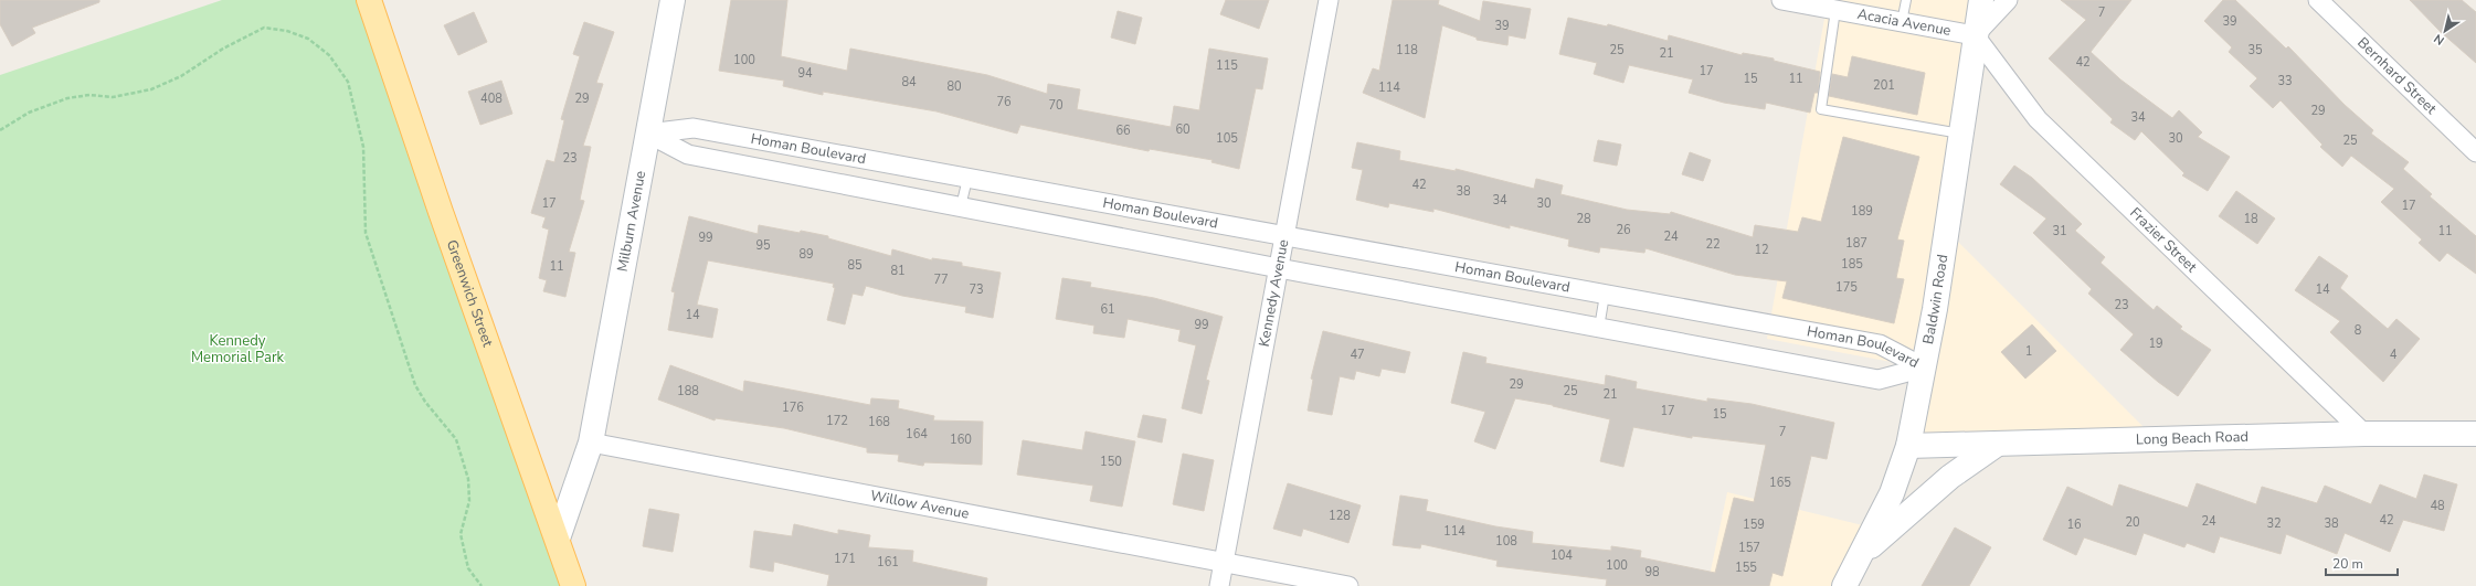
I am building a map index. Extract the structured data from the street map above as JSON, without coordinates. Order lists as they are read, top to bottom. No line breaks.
{"streets":{"main road":["Milburn Avenue","Greenwich Street","Baldwin Road","Long Beach Road"],"street":["Acacia Avenue","Bernhard Street","Homan Boulevard","Frazier Street","Kennedy Avenue","Willow Avenue"]},"crossings":[["Acacia Avenue","Frazier Street"],["Acacia Avenue","Baldwin Road"],["Homan Boulevard","Milburn Avenue"],["Homan Boulevard","Kennedy Avenue"],["Homan Boulevard","Baldwin Road"],["Milburn Avenue","Willow Avenue"],["Frazier Street","Baldwin Road"],["Frazier Street","Long Beach Road"],["Kennedy Avenue","Willow Avenue"],["Baldwin Road","Long Beach Road"]],"parks":["Kennedy Memorial Park"],"house_numbers":["7","39","39","118","25","35","21","100","42","115","17","94","15","11","33","84","201","80","114","408","29","76","70","29","34","60","66","105","30","25","23","42","38","34","17","30","17","189","28","18","26","31","11","24","99","187","22","95","12","89","185","85","11","81","77","175","73","14","23","61","14","99","8","19","1","47","4","29","188","25","21","176","17","15","172","168","7","164","160","150","165","48","128","42","24","20","32","38","159","16","114","108","157","104","171","161","100","155","98"],"scale_bar":"20 m","north":"bottom left"}
